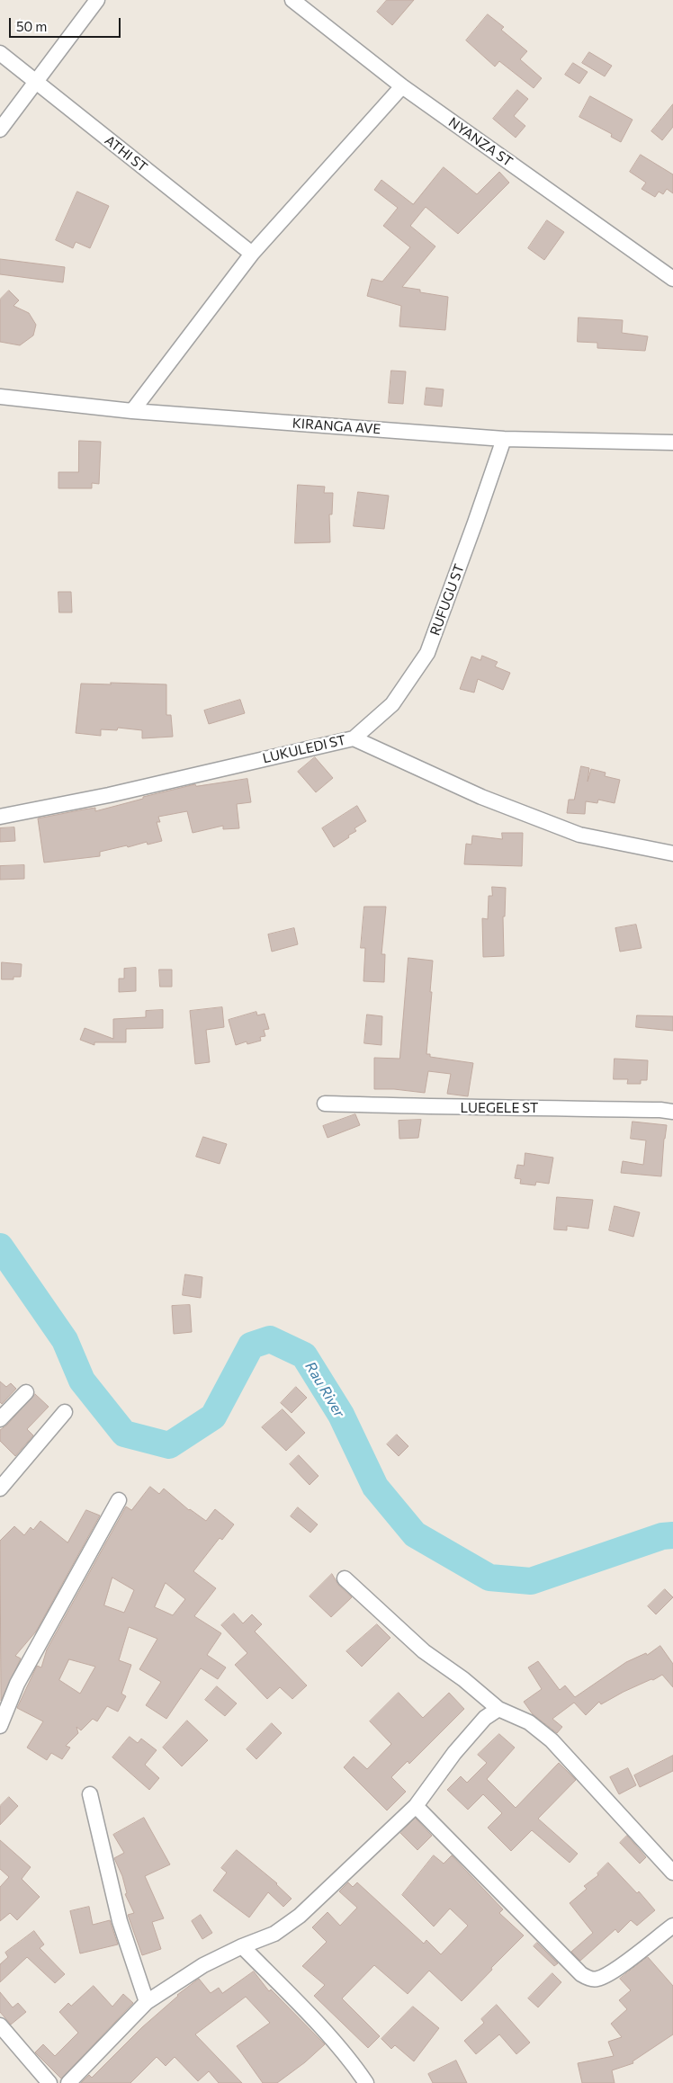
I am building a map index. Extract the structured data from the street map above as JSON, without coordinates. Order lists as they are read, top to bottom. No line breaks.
{"streets":{"street":["NYANZA ST","ATHI ST","KIRANGA AVE","RUFUGU ST","LUKULEDI ST","LUEGELE ST"]},"crossings":[["KIRANGA AVE","RUFUGU ST"],["RUFUGU ST","LUKULEDI ST"]],"water":["Rau River"],"scale_bar":"50 m"}
